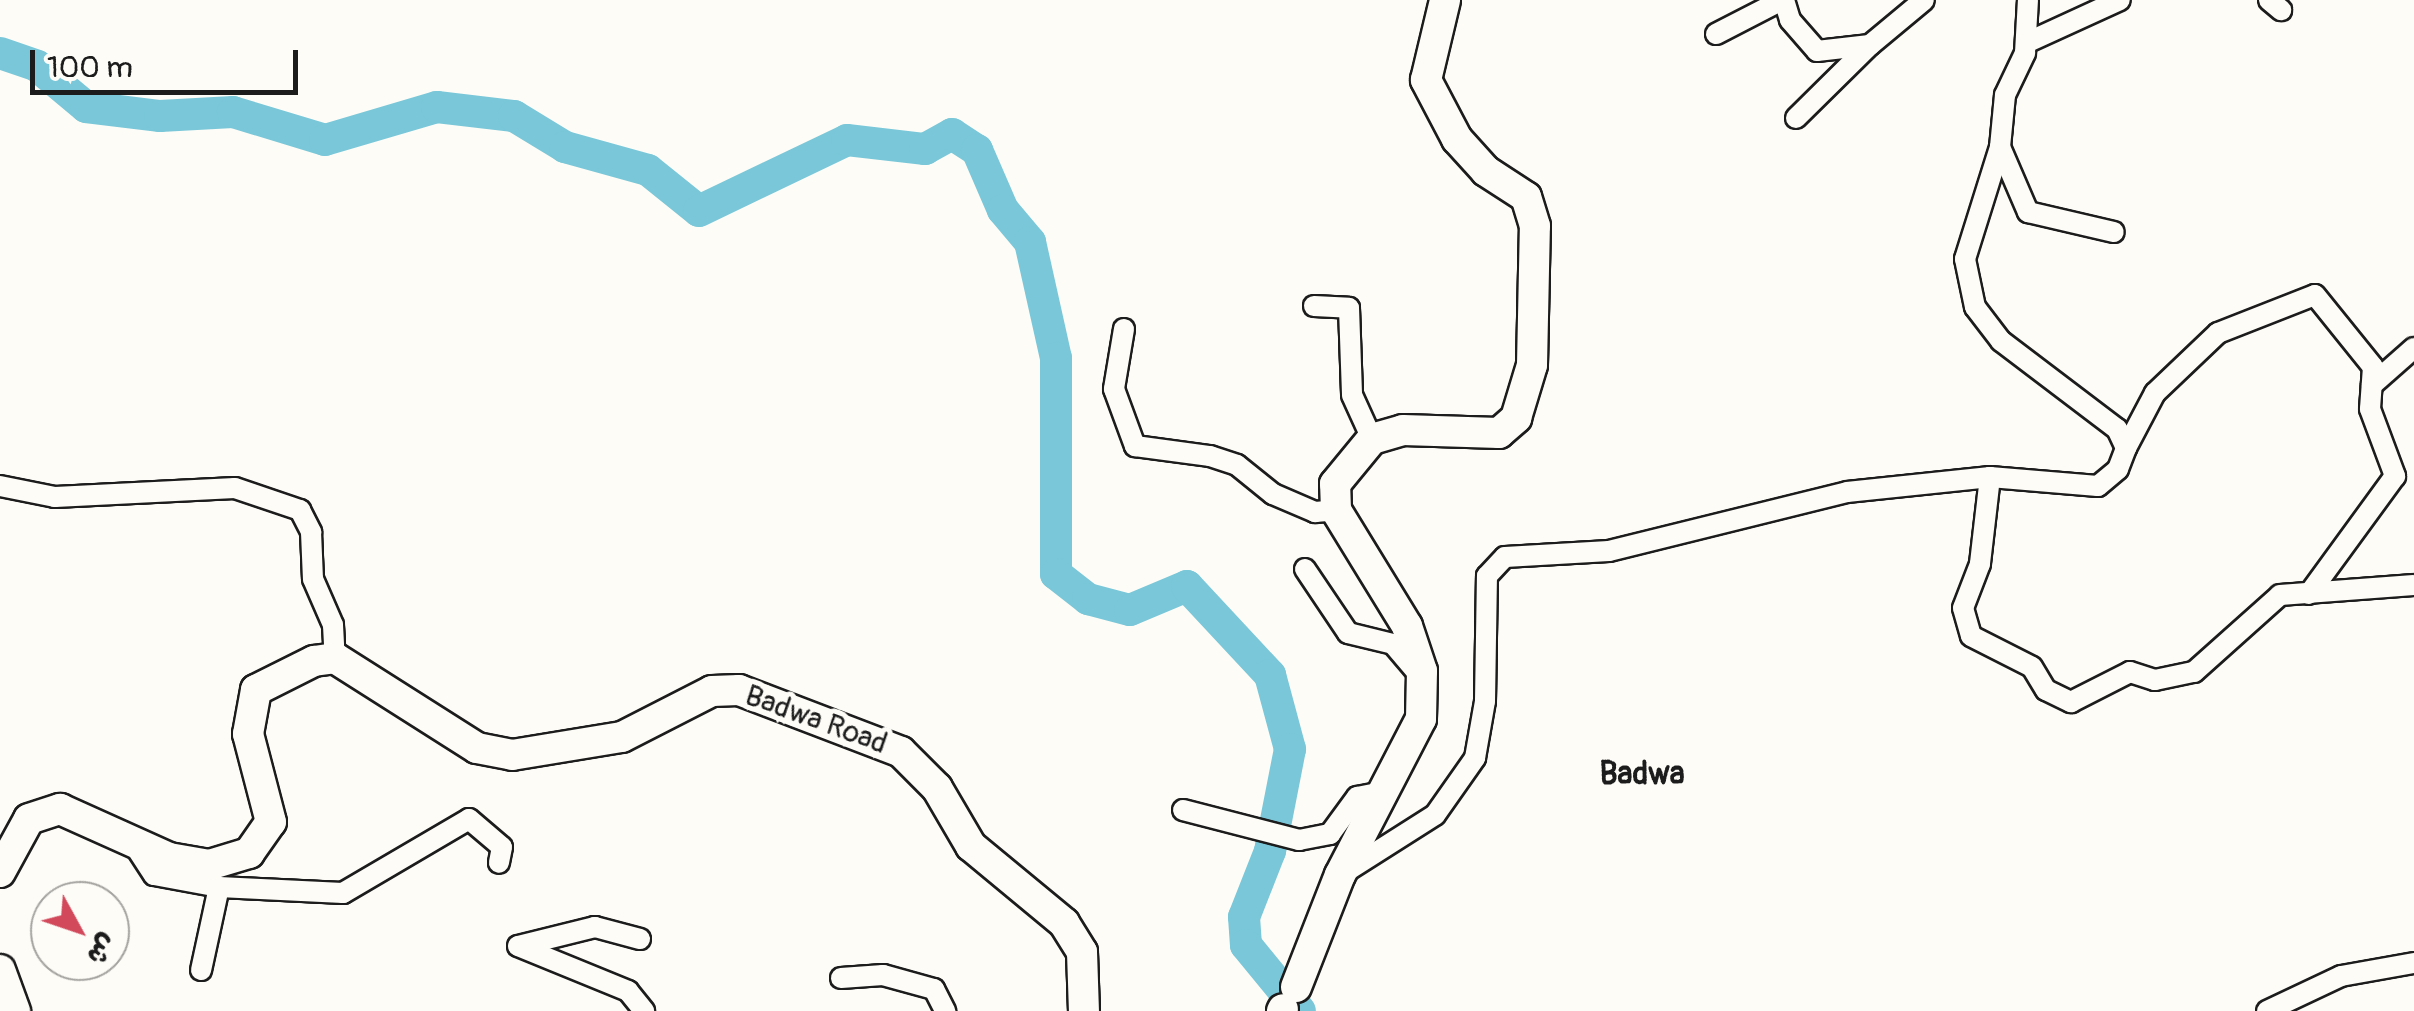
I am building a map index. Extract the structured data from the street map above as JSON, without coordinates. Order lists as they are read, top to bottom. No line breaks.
{"streets":{"street":["Badwa Road"]},"districts":["Badwa"],"scale_bar":"100 m","north":"bottom right"}
